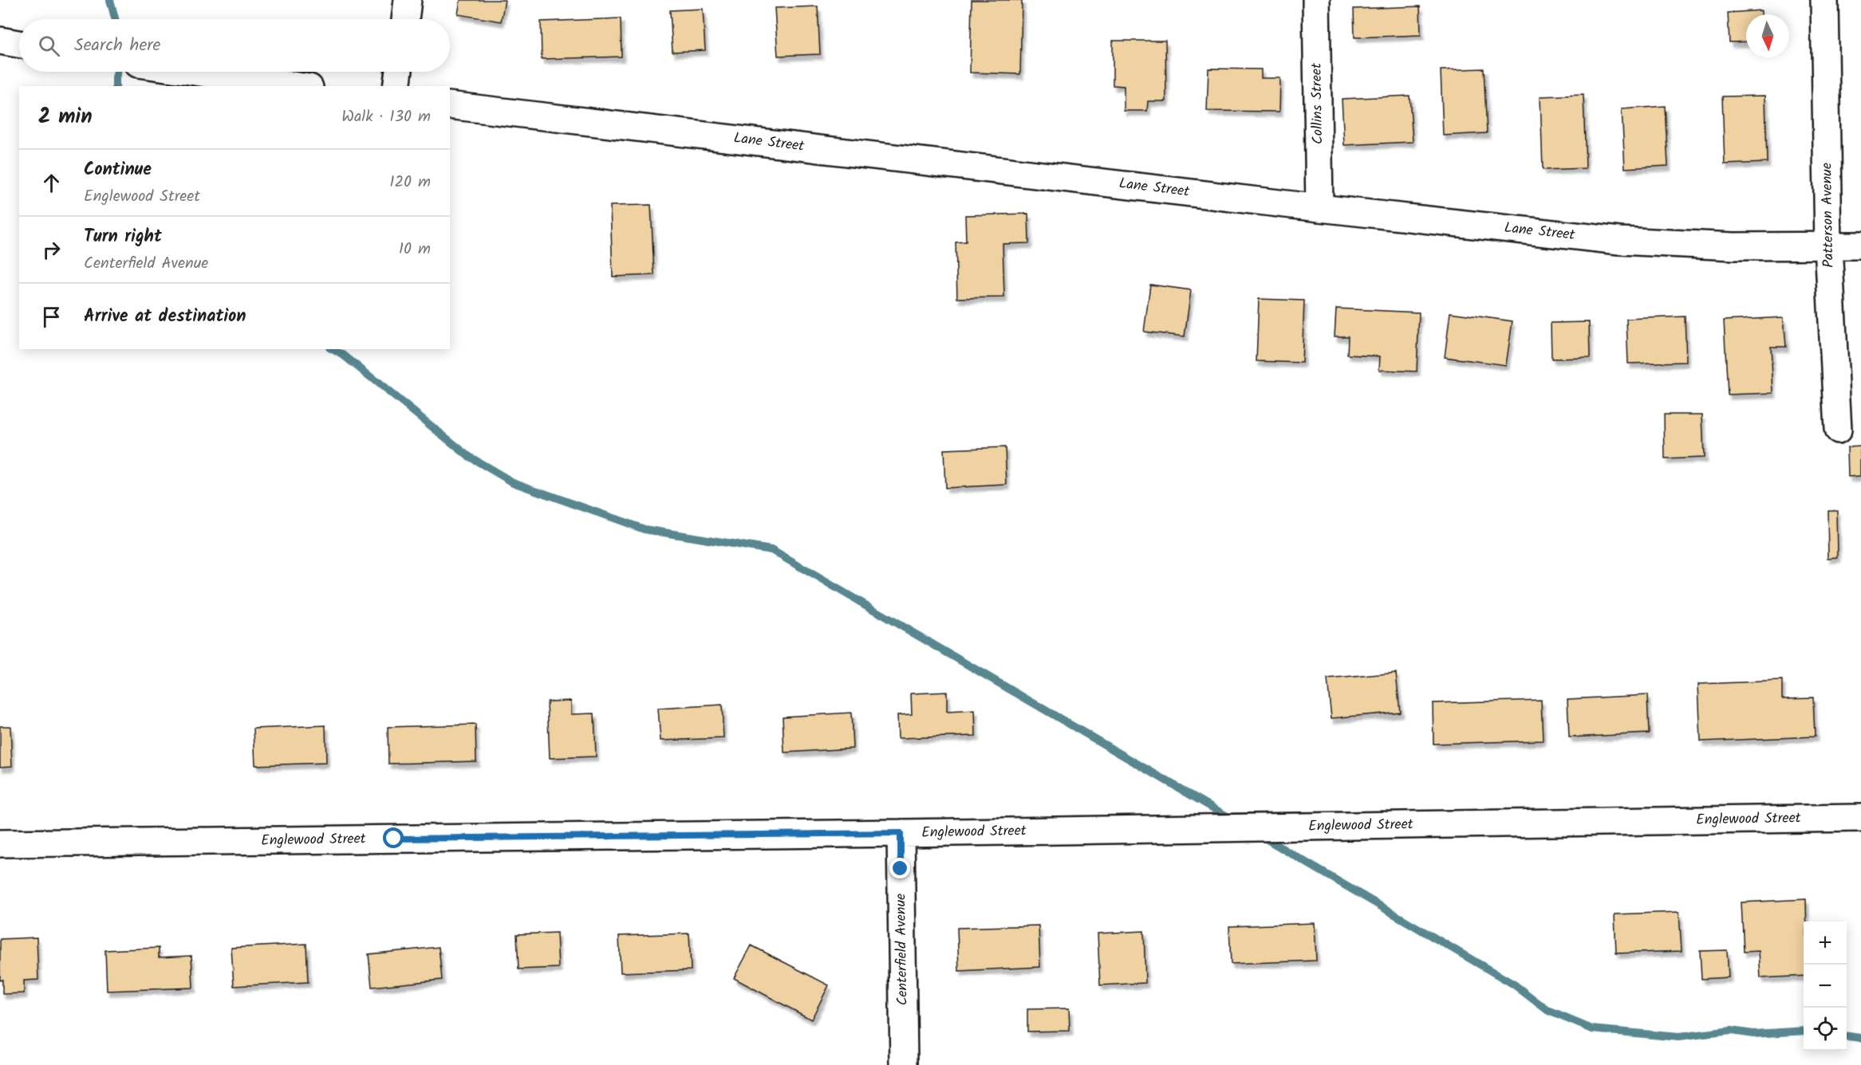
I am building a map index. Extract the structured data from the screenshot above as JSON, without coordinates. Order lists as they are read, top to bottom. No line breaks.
{"streets":{"street":["Collins Street","Lane Street","Patterson Avenue","Englewood Street","Centerfield Avenue"]},"crossings":[["Collins Street","Lane Street"],["Lane Street","Patterson Avenue"],["Englewood Street","Centerfield Avenue"]],"north":"bottom","page":{"search":"Search here","heading":["2 min","Walk · 130 m"],"list":[["Continue","Englewood Street","120 m"],["Turn right","Centerfield Avenue","10 m"],"Arrive at destination"],"map_buttons":["+","−"]}}
